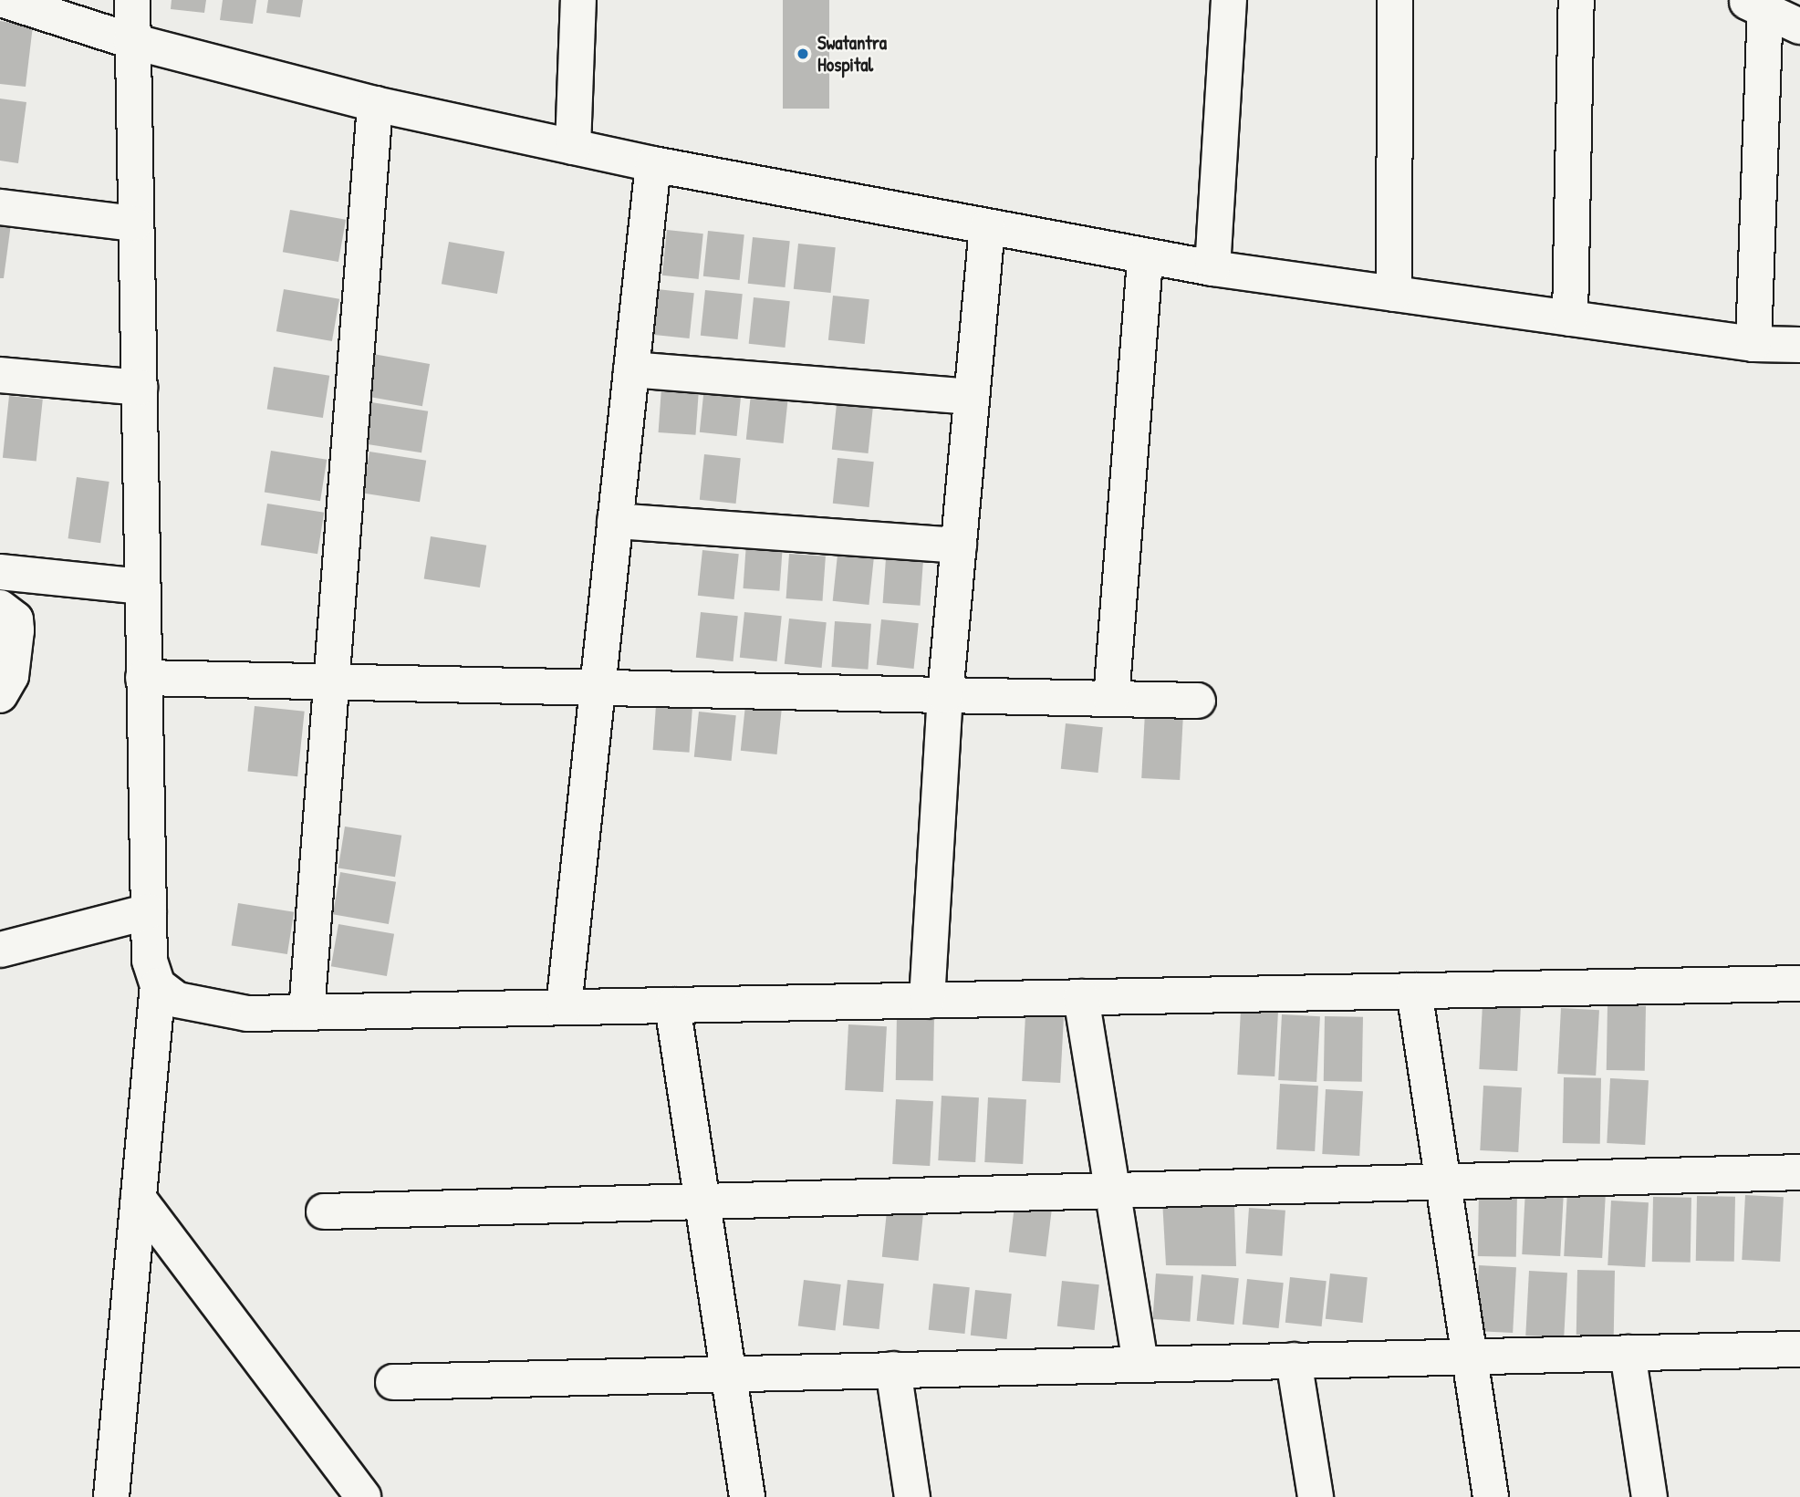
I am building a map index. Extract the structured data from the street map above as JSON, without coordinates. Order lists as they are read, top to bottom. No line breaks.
{"places":["Swatantra Hospital"]}
